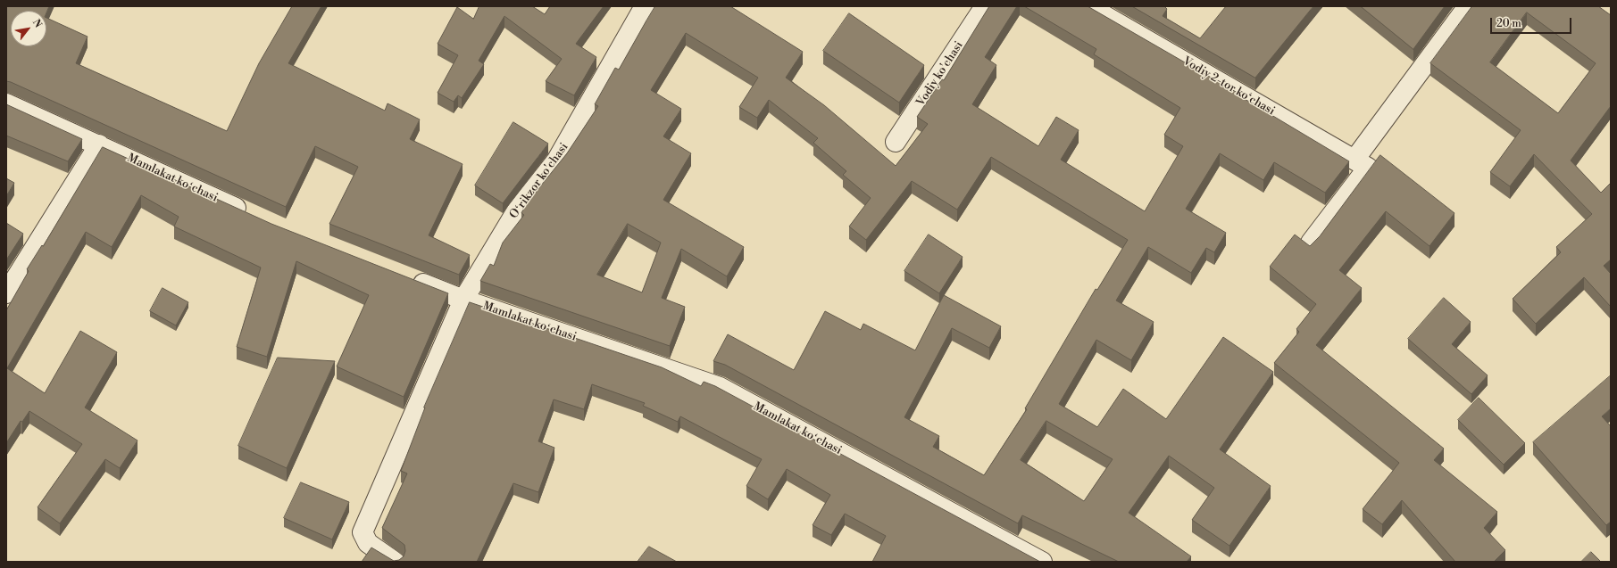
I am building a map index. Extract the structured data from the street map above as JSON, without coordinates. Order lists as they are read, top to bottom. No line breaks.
{"streets":{"street":["Vodiy ko'chasi","Vodiy 2-tor ko‘chasi","Mamlakat koʻchasi","Oʻrikzor ko'chasi"]},"crossings":[["Mamlakat koʻchasi","Oʻrikzor ko'chasi"]],"scale_bar":"20 m","north":"top right"}
